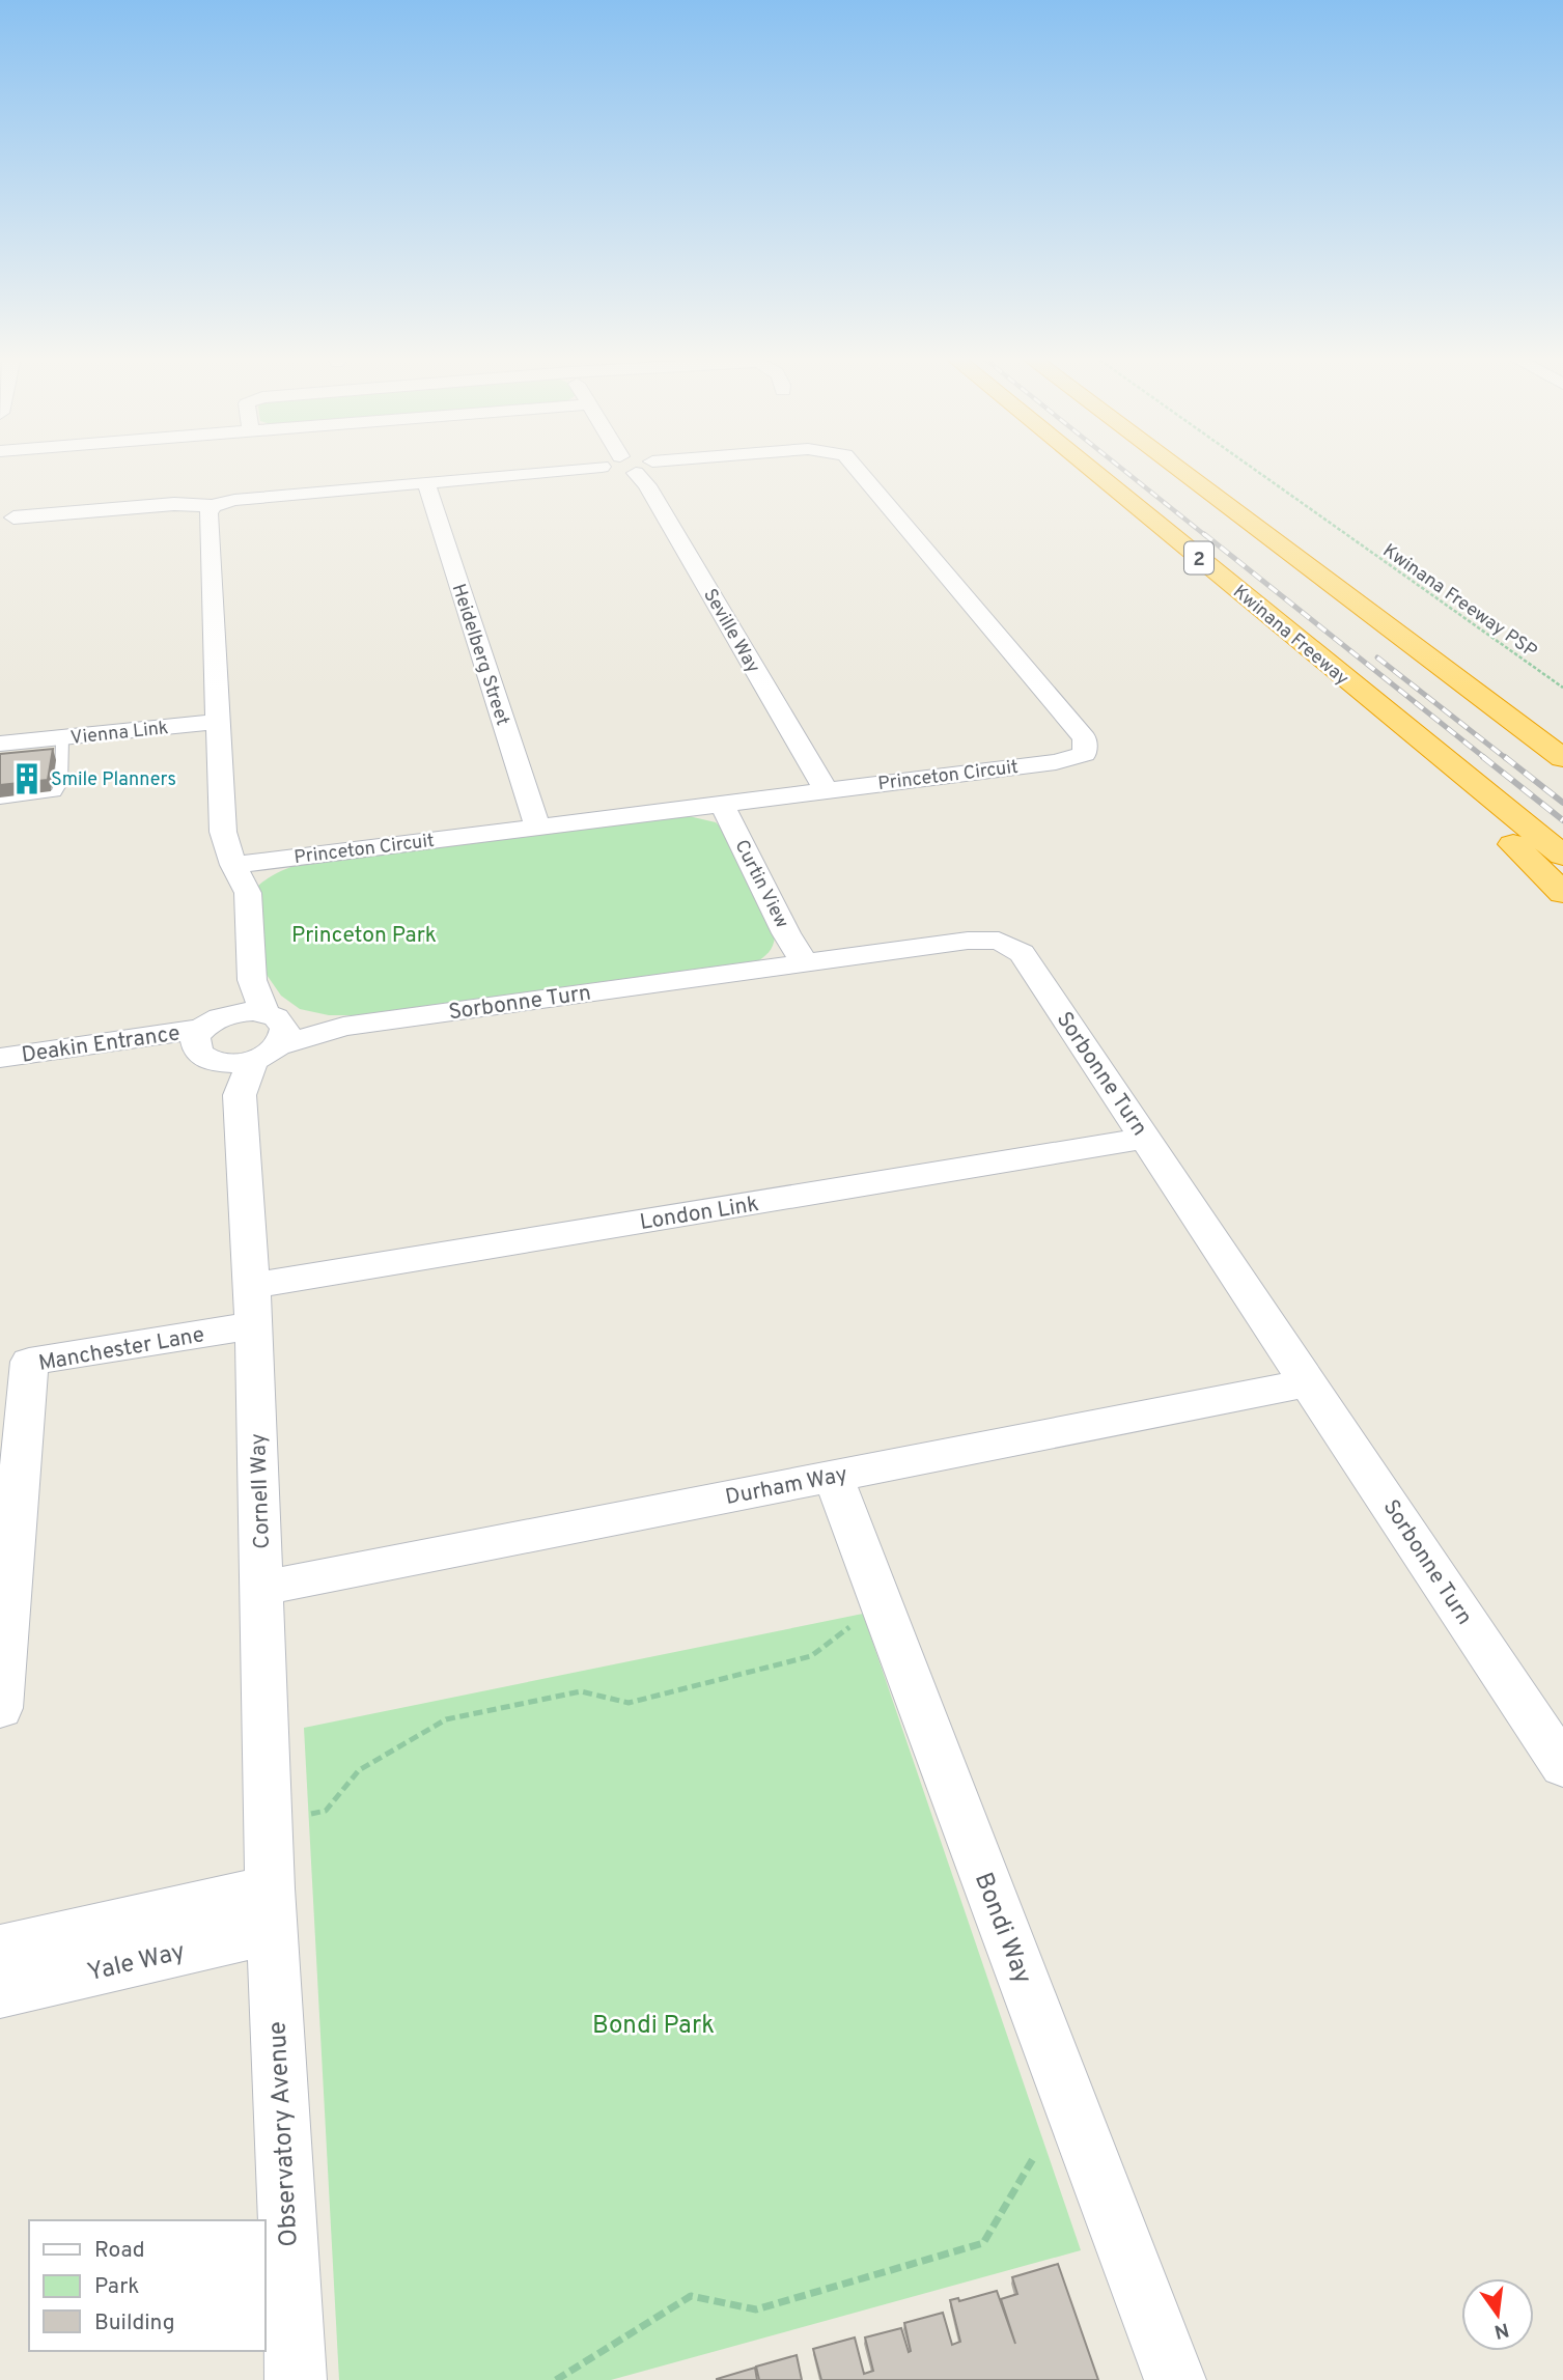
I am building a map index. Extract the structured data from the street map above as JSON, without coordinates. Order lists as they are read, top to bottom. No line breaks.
{"streets":{"highway":["2","Kwinana Freeway"],"street":["Seville Way","Heidelberg Street","Vienna Link","Princeton Circuit","Curtin View","Sorbonne Turn","Deakin Entrance","London Link","Manchester Lane","Durham Way","Cornell Way","Bondi Way","Yale Way","Observatory Avenue"],"path":["Kwinana Freeway PSP"]},"crossings":[["2","Kwinana Freeway"],["Seville Way","Princeton Circuit"],["Heidelberg Street","Princeton Circuit"],["Princeton Circuit","Curtin View"],["Curtin View","Sorbonne Turn"],["Sorbonne Turn","London Link"],["Sorbonne Turn","Durham Way"],["Sorbonne Turn","Cornell Way"],["London Link","Manchester Lane"],["London Link","Cornell Way"],["Manchester Lane","Cornell Way"],["Durham Way","Cornell Way"],["Durham Way","Bondi Way"],["Cornell Way","Yale Way"],["Cornell Way","Observatory Avenue"],["Yale Way","Observatory Avenue"]],"parks":["Princeton Park","Bondi Park"],"places":{"building":["Smile Planners"]},"legend":["Road","Park","Building"],"north":"bottom"}
